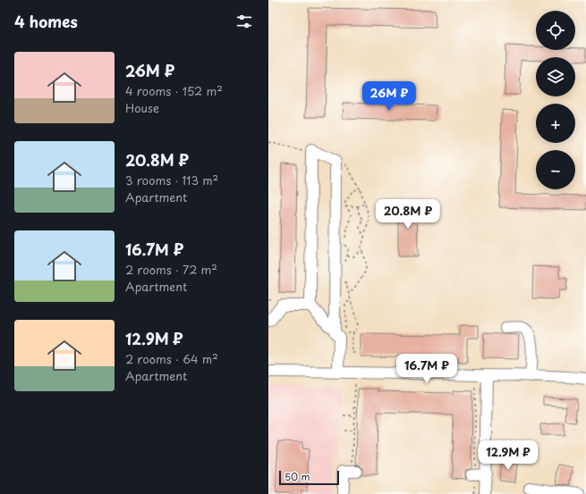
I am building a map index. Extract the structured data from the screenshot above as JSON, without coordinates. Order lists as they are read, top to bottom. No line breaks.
{"scale_bar":"50 m","page":{"heading":"4 homes","map_buttons":["+","−"],"list":[{"name":"26M ₽","note":"4 rooms · 152 m² · House"},{"name":"20.8M ₽","note":"3 rooms · 113 m² · Apartment"},{"name":"16.7M ₽","note":"2 rooms · 72 m² · Apartment"},{"name":"12.9M ₽","note":"2 rooms · 64 m² · Apartment"}],"price":["26M ₽","20.8M ₽","16.7M ₽","12.9M ₽"],"scale":"50 m"}}
